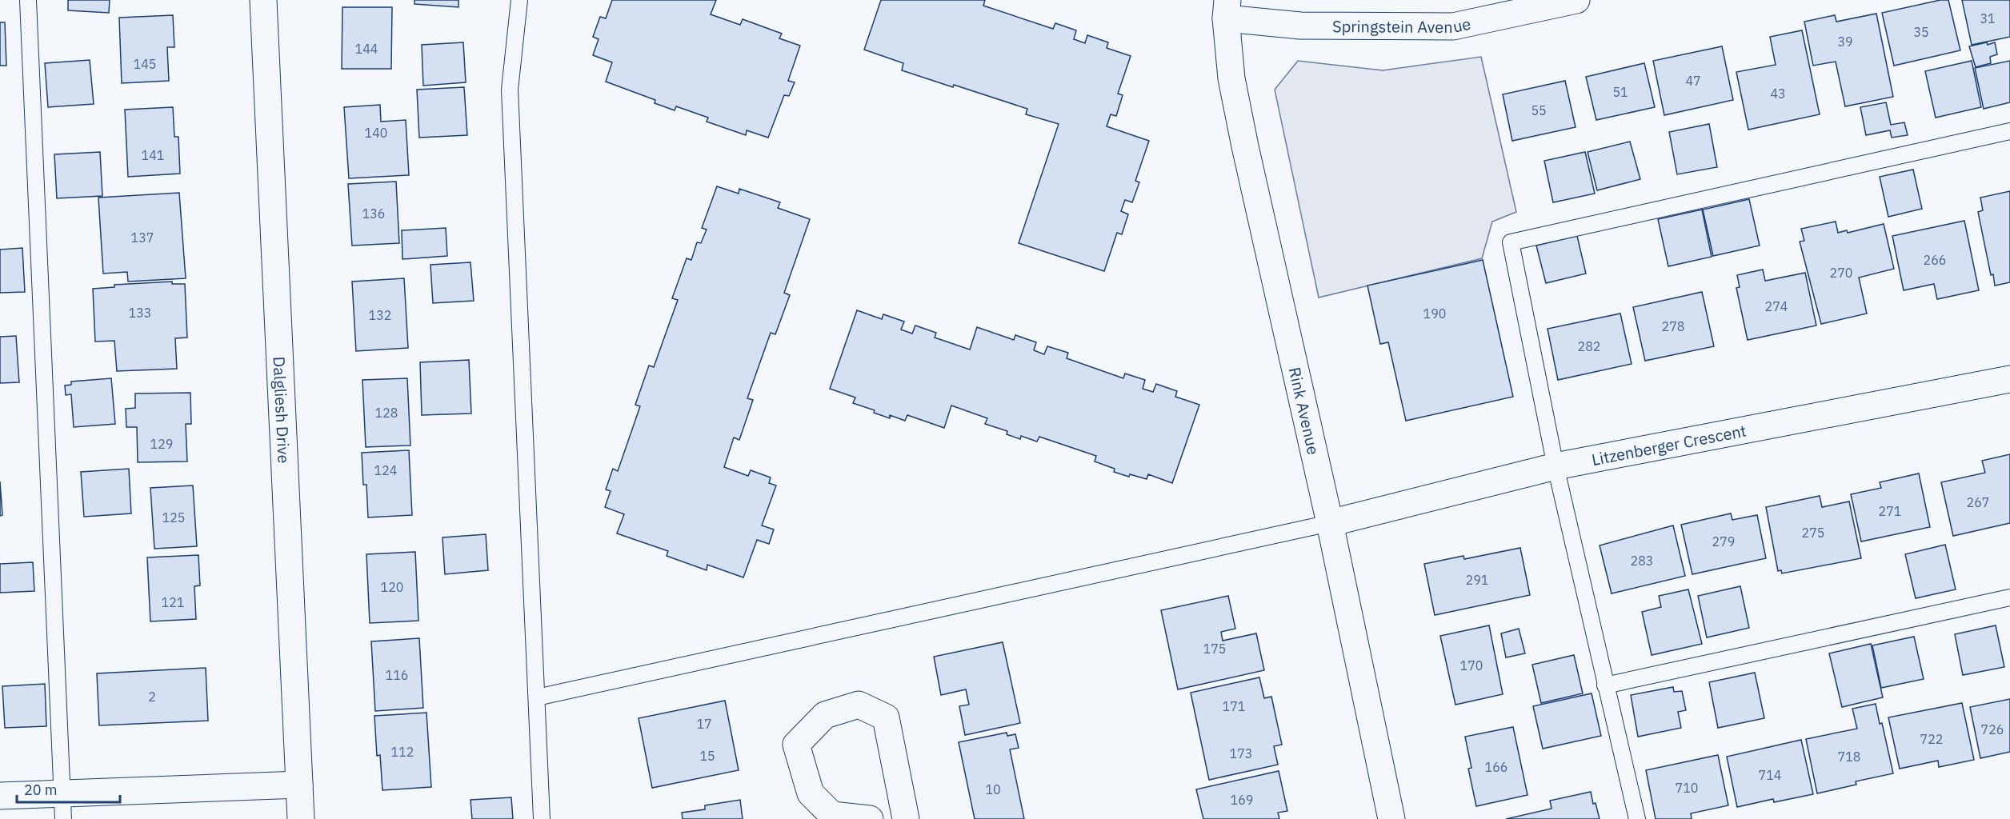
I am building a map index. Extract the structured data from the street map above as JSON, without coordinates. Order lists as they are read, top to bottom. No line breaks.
{"streets":{"street":["Springstein Avenue","Dalgliesh Drive","Rink Avenue","Litzenberger Crescent"]},"crossings":[["Springstein Avenue","Rink Avenue"],["Rink Avenue","Litzenberger Crescent"]],"house_numbers":["31","35","39","144","145","47","51","43","55","140","141","136","137","266","270","274","133","190","132","278","282","128","129","124","267","271","125","275","279","283","291","120","121","175","170","116","2","171","17","726","722","112","173","15","718","166","714","710","10","169"],"scale_bar":"20 m"}
